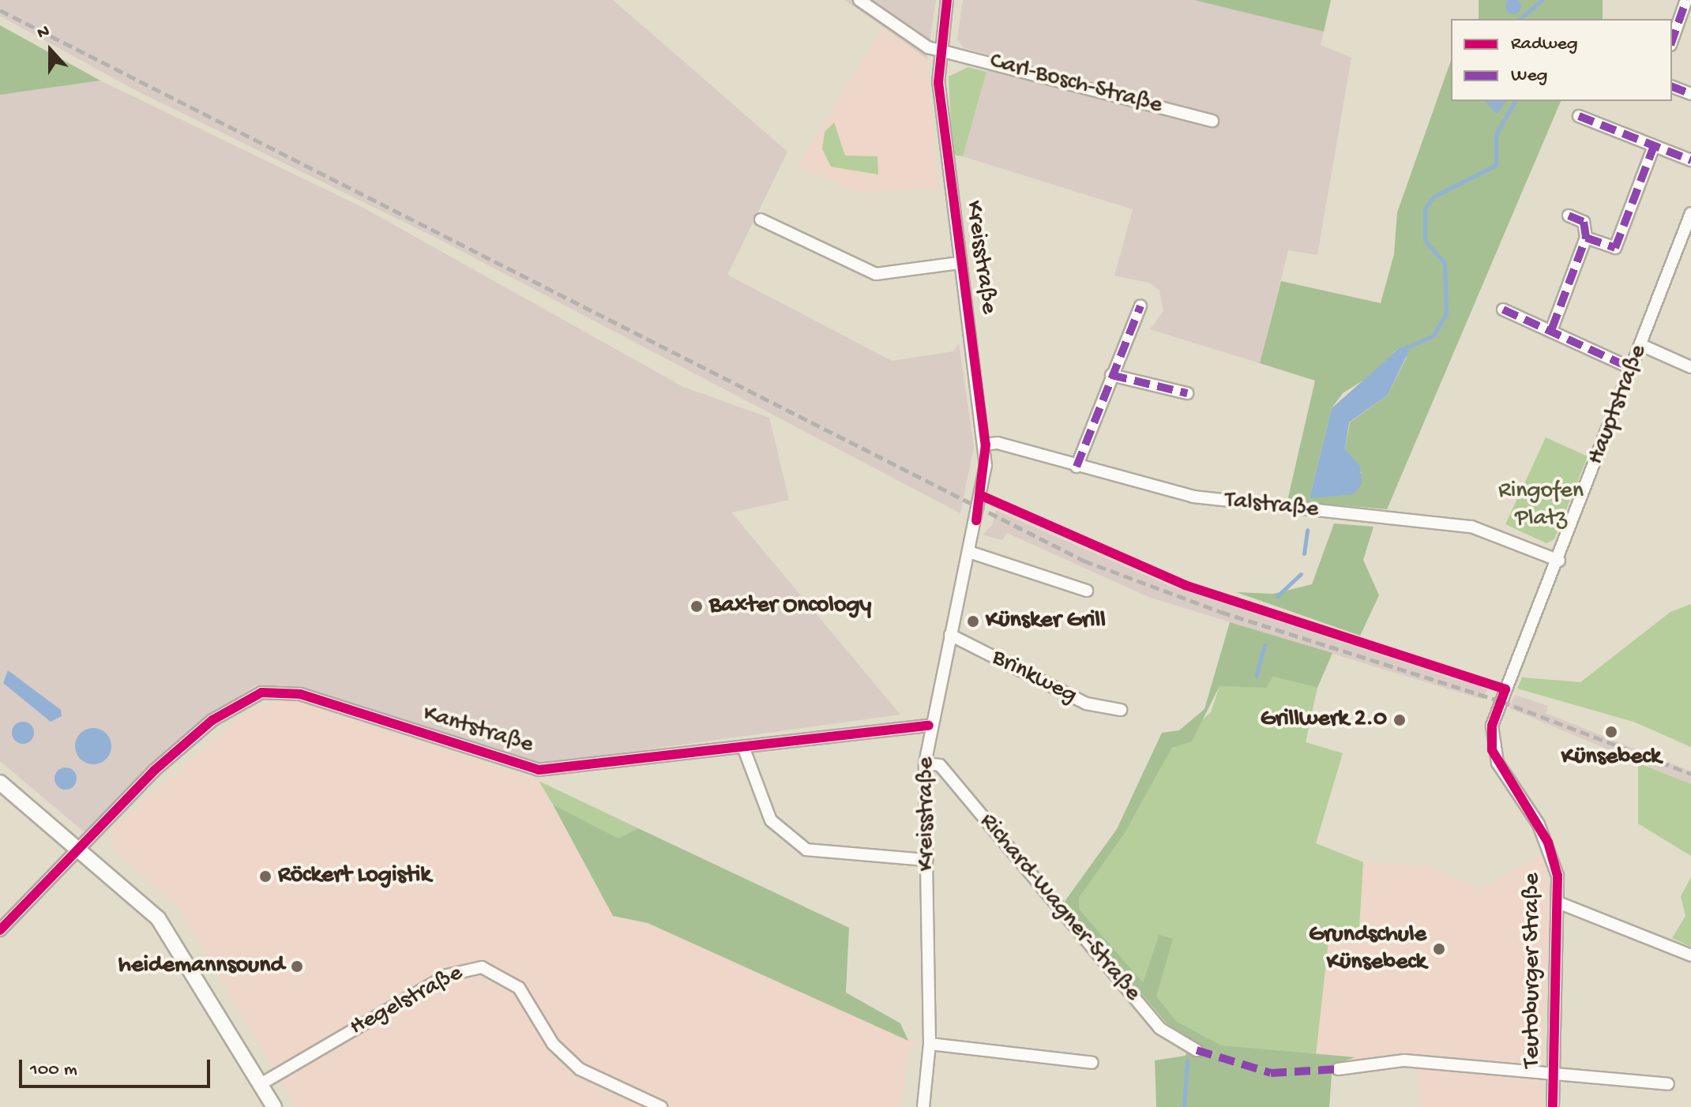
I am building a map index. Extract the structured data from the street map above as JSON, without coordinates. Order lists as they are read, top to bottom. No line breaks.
{"streets":{"street":["Carl-Bosch-Straße","Kreisstraße","Hauptstraße","Talstraße","Brinkweg","Kantstraße","Richard-Wagner-Straße","Teutoburger Straße","Hegelstraße"]},"crossings":[["Carl-Bosch-Straße","Kreisstraße"],["Kreisstraße","Talstraße"],["Kreisstraße","Brinkweg"],["Kreisstraße","Kantstraße"],["Kreisstraße","Richard-Wagner-Straße"],["Hauptstraße","Talstraße"],["Hauptstraße","Teutoburger Straße"]],"parks":["Ringofen Platz"],"places":["Baxter Oncology","Künsker Grill","Grillwerk 2.0","Künsebeck","Röckert Logistik","Grundschule Künsebeck","heidemannsound"],"legend":["Radweg","Weg"],"scale_bar":"100 m","north":"top"}
